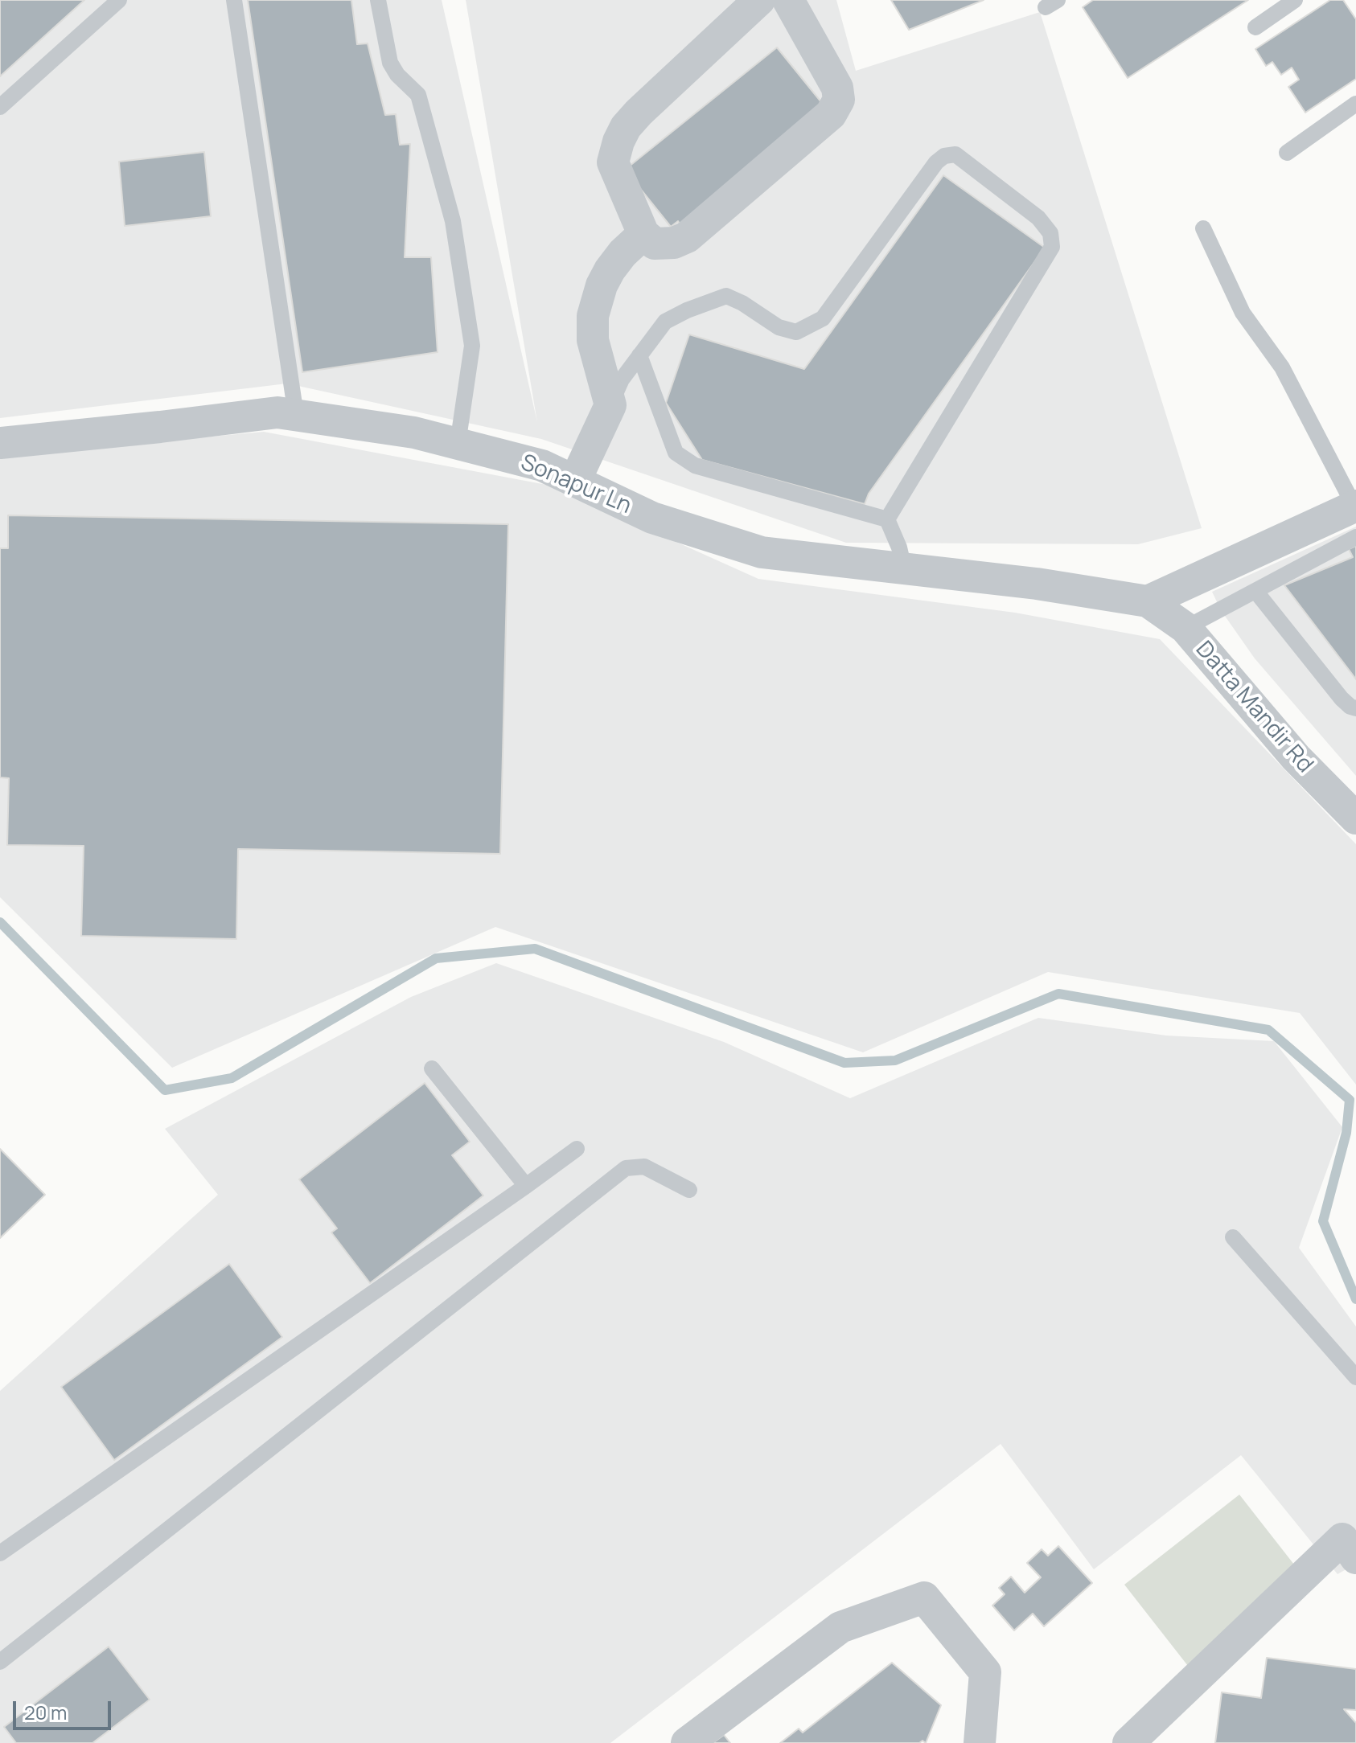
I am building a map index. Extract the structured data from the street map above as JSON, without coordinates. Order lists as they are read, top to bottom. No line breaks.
{"streets":{"street":["Sonapur Ln","Datta Mandir Rd"]},"crossings":[["Sonapur Ln","Datta Mandir Rd"]],"scale_bar":"20 m"}
